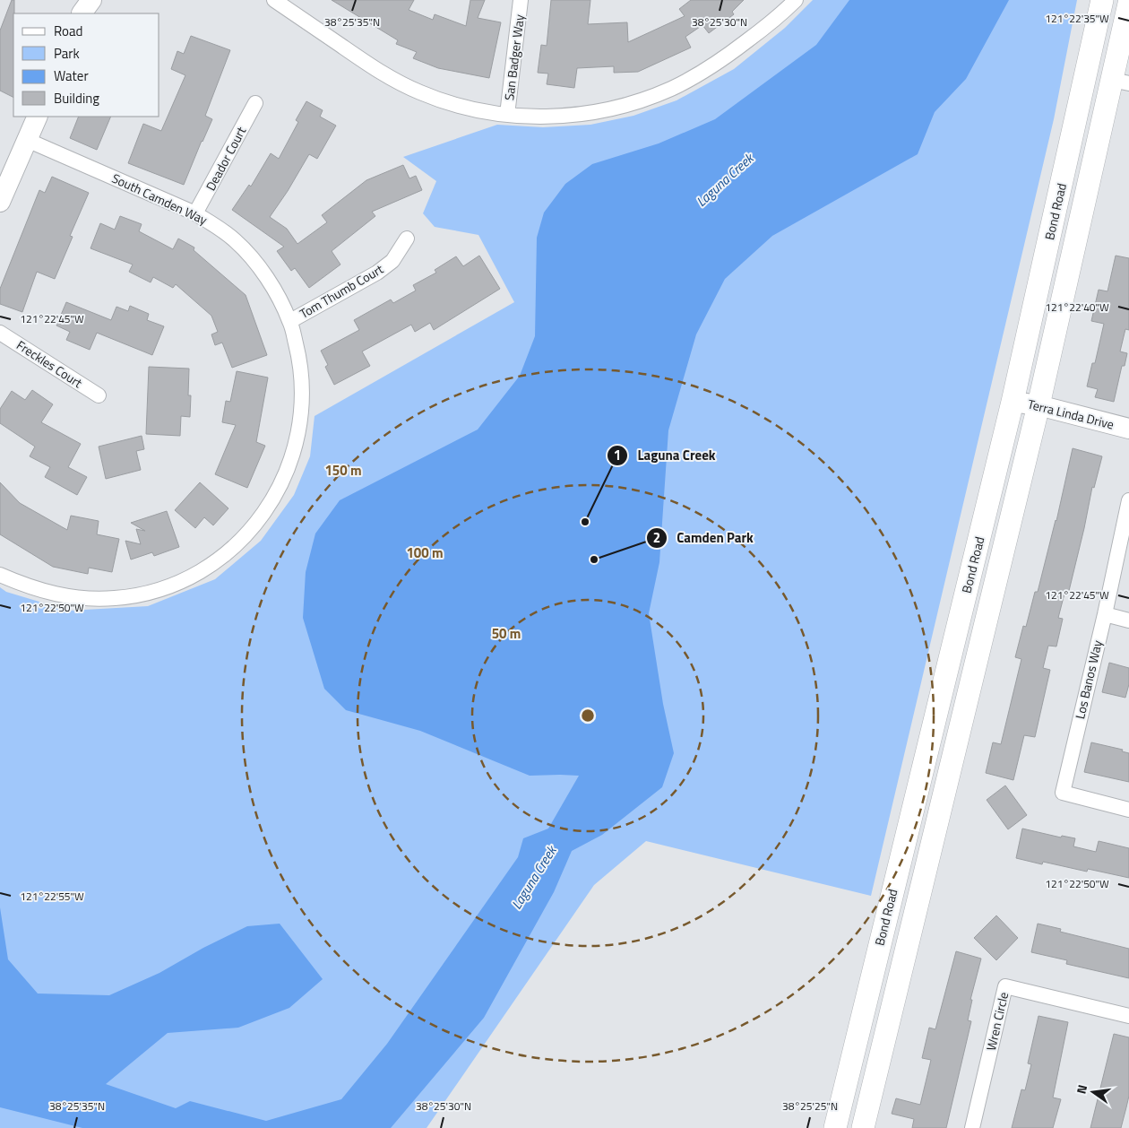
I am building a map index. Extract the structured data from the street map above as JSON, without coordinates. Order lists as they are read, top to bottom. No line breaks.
{"streets":{"main road":["Bond Road"],"street":["San Badger Way","Deador Court","South Camden Way","Tom Thumb Court","Freckles Court","Terra Linda Drive","Los Banos Way","Wren Circle"]},"crossings":[["Deador Court","South Camden Way"],["South Camden Way","Tom Thumb Court"],["Bond Road","Terra Linda Drive"]],"water":["Laguna Creek"],"places":["Laguna Creek","Camden Park"],"legend":["Road","Park","Water","Building"],"north":"left","coordinates":["121°22'35\"W","38°25'35\"N","38°25'30\"N","121°22'40\"W","121°22'45\"W","121°22'50\"W","121°22'55\"W","38°25'25\"N"],"rings":["150 m","100 m","50 m"]}
